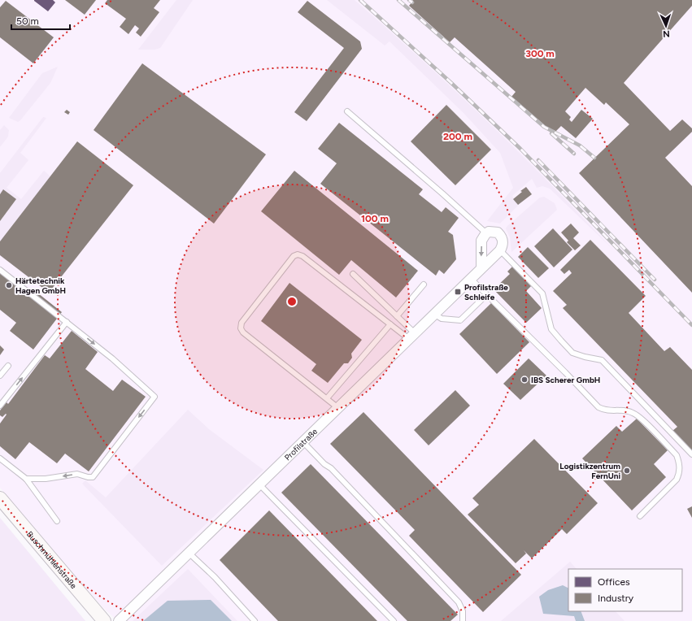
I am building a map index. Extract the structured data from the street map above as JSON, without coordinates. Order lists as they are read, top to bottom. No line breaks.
{"streets":{"street":["Profilstraße","Buschmühlenstraße"]},"places":{"other":["Härtetechnik Hagen GmbH","IBS Scherer GmbH","Logistikzentrum FernUni"],"transit":["Profilstraße Schleife"]},"legend":["Offices","Industry"],"scale_bar":"50 m","north":"bottom","rings":["300 m","200 m","100 m"]}
